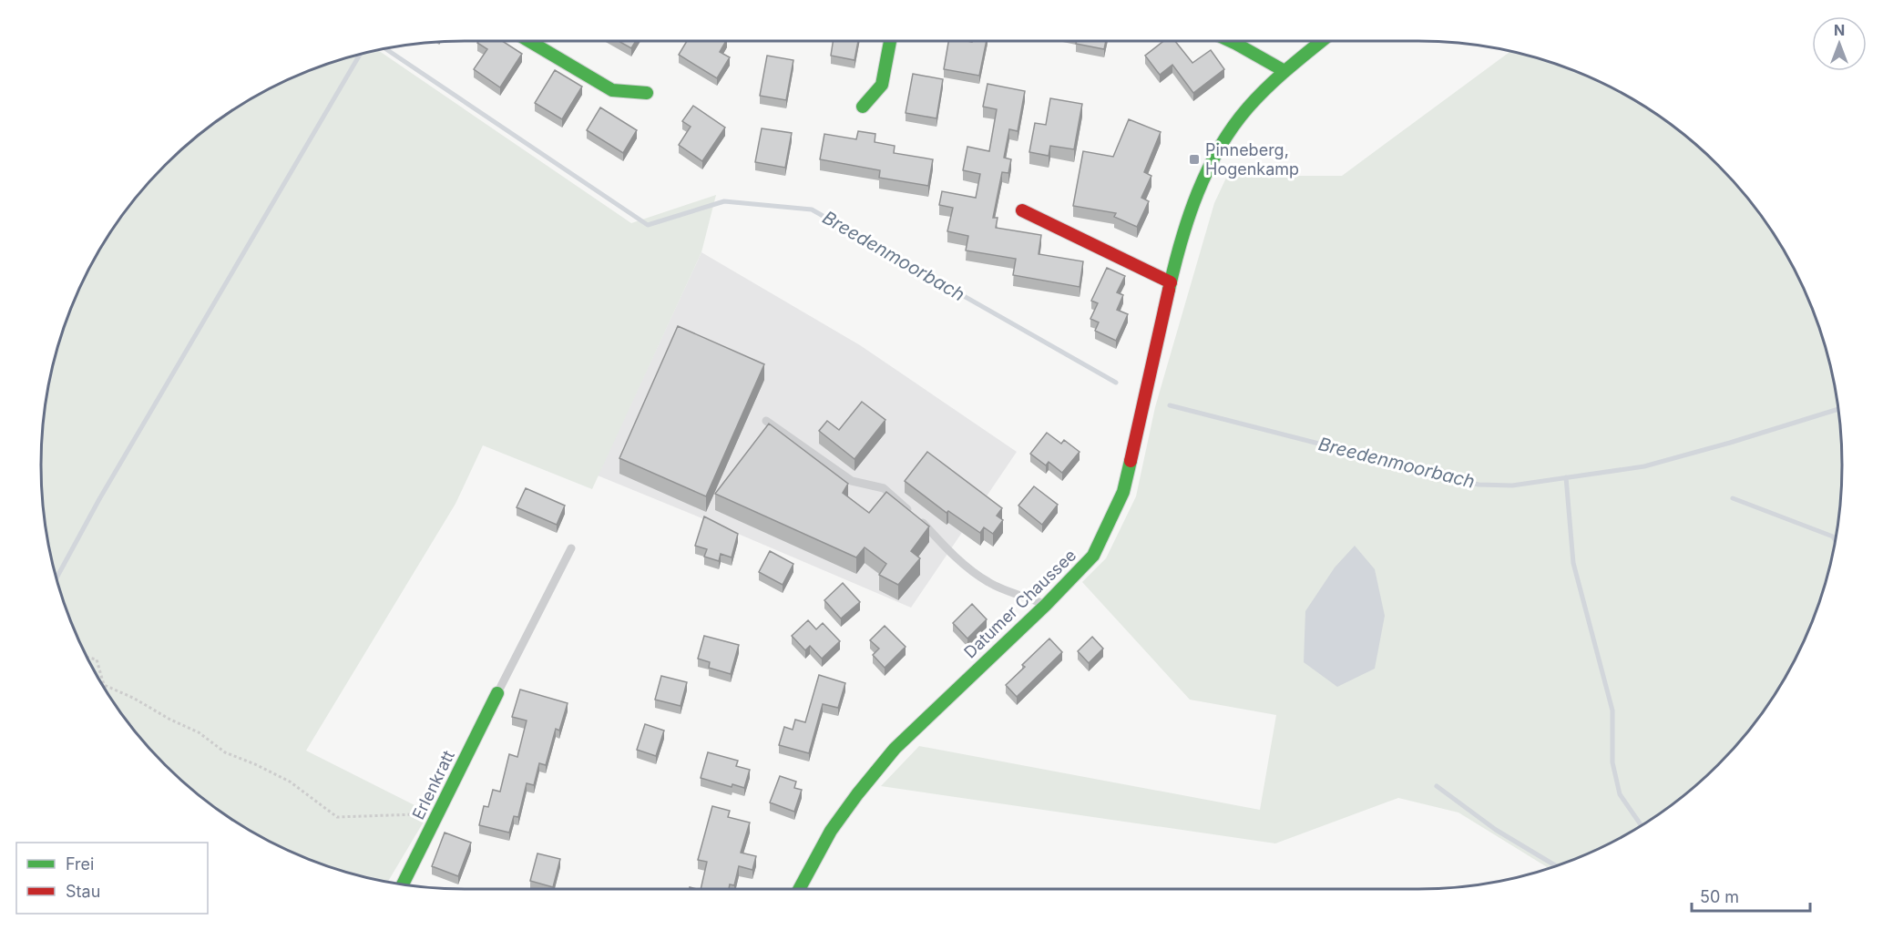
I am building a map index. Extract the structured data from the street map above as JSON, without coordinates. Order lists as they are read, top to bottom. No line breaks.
{"streets":{"street":["Datumer Chaussee","Erlenkratt"]},"water":["Breedenmoorbach"],"places":{"transit":["Pinneberg, Hogenkamp"]},"legend":["Frei","Stau"],"scale_bar":"50 m","north":"top"}
